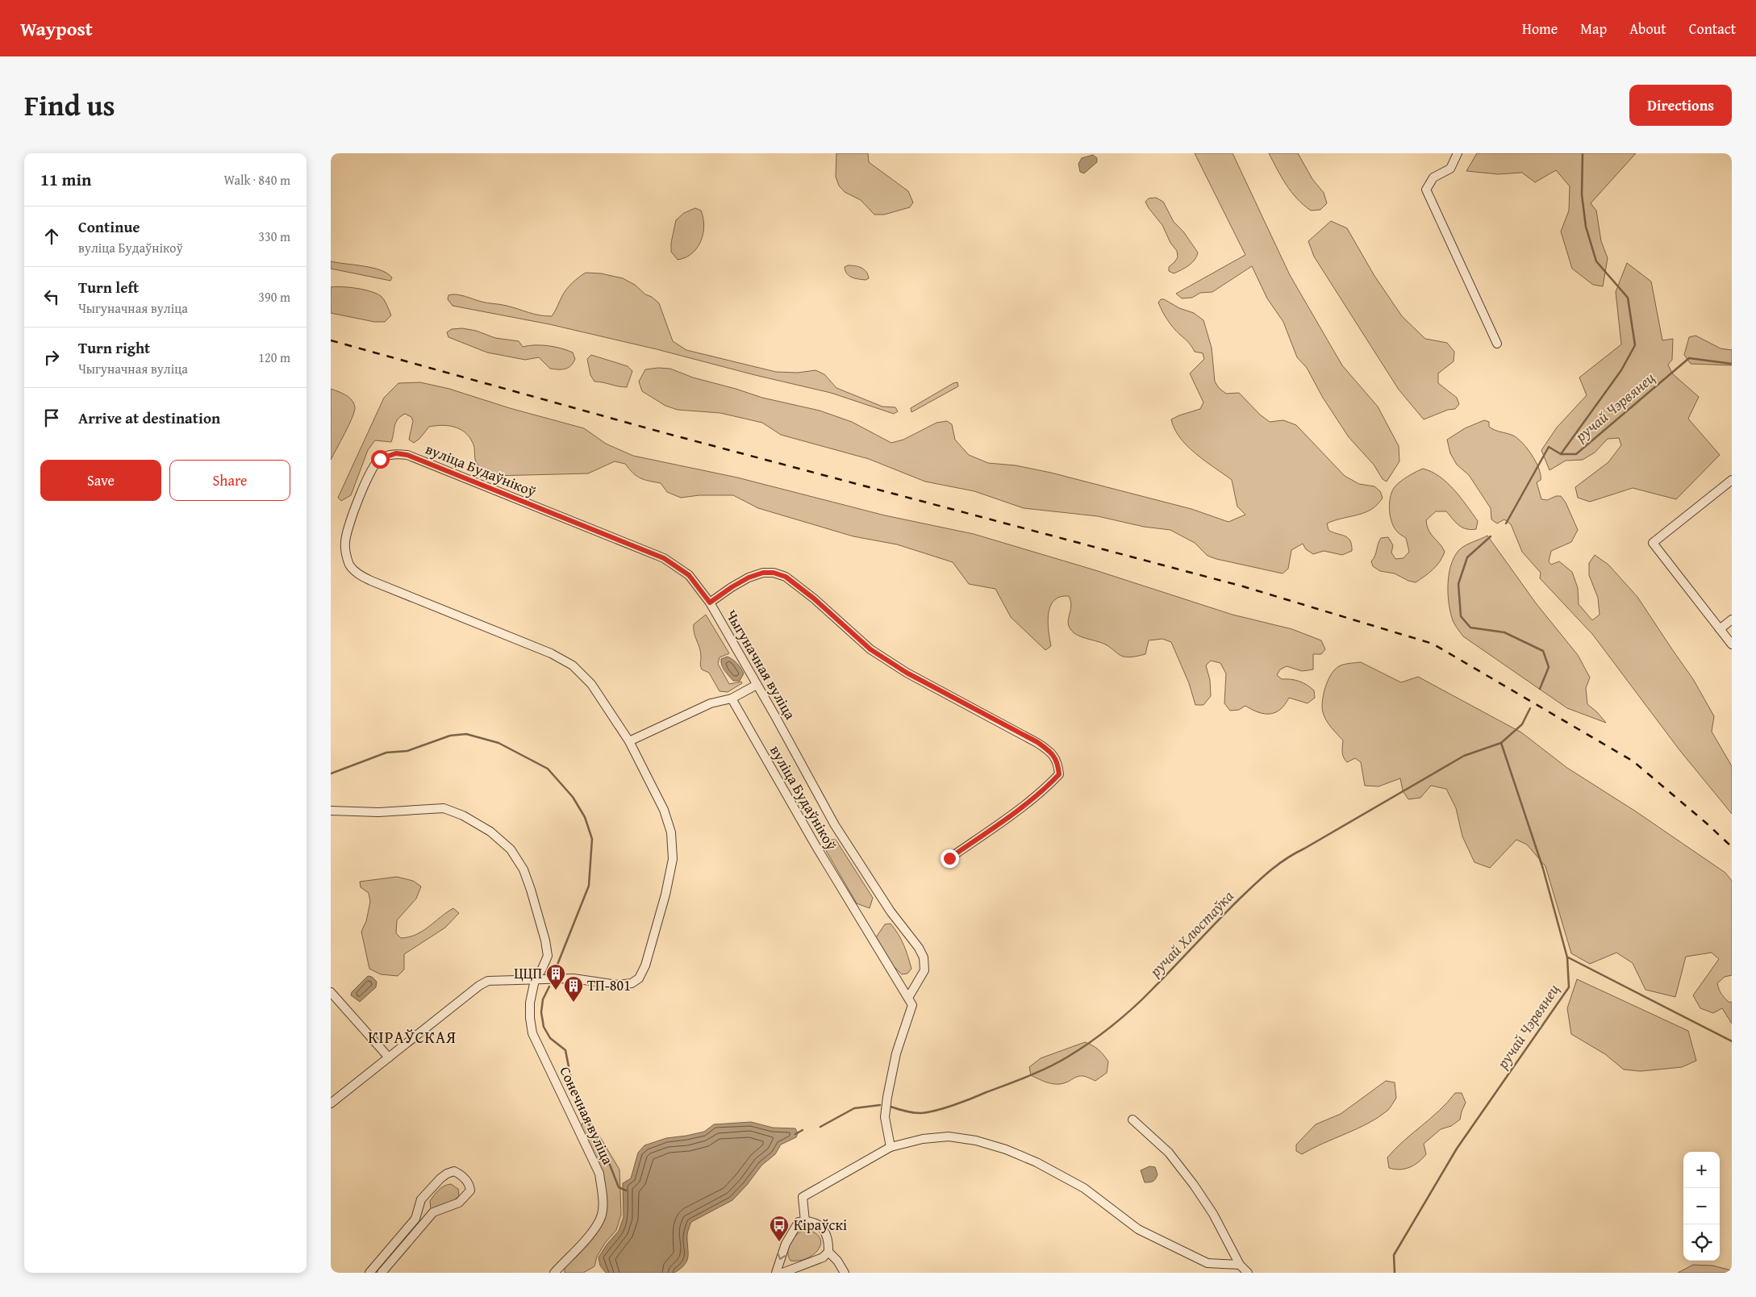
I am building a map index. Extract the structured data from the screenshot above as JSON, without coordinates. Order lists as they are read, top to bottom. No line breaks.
{"streets":{"street":["вуліца Будаўнікоў","Чыгуначная вуліца","Сонечная вуліца"]},"crossings":[["вуліца Будаўнікоў","Чыгуначная вуліца"],["вуліца Будаўнікоў","Сонечная вуліца"]],"districts":["КІРАЎСКАЯ"],"water":["ручай Чэрвянец","ручай Хлюстаўка"],"places":{"building":["ЦЦП","ТП-801"],"bus stop":["Кіраўскі"]},"page":{"header":"Waypost","nav":["Home","Map","About","Contact"],"title":"Find us","buttons":["Directions",["Save","Share"]],"heading":["11 min","Walk · 840 m"],"list":[["Continue","вуліца Будаўнікоў","330 m"],["Turn left","Чыгуначная вуліца","390 m"],["Turn right","Чыгуначная вуліца","120 m"],"Arrive at destination"],"map_buttons":["+","−"]}}
